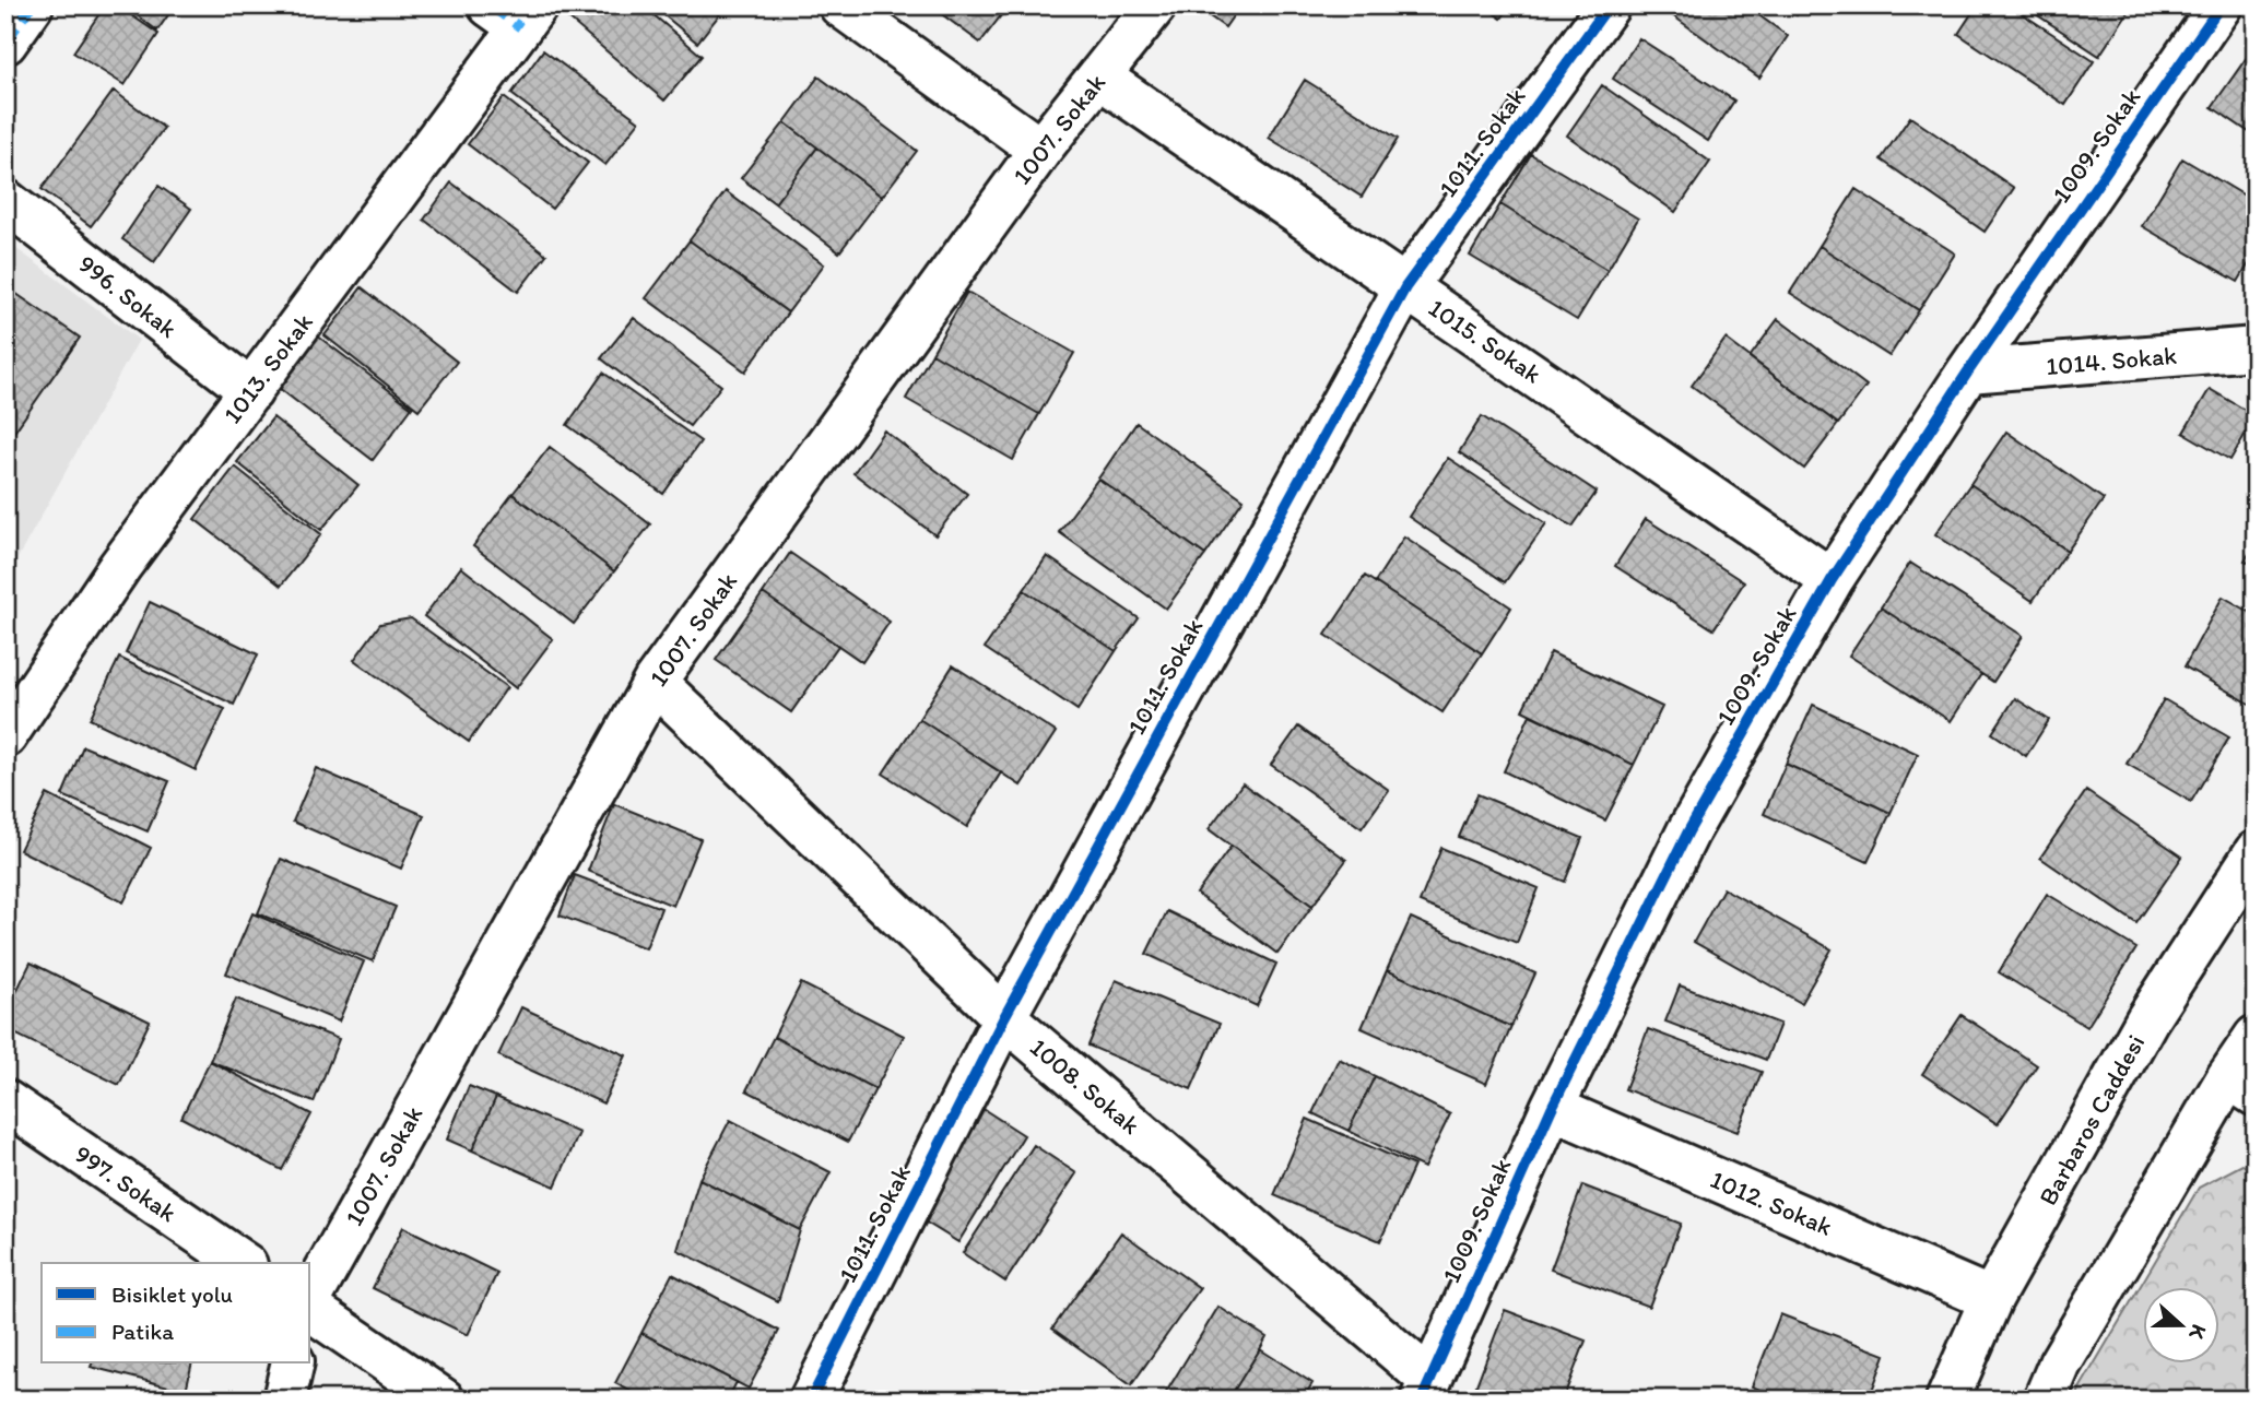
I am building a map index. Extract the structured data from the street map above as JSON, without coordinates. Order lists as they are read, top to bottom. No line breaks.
{"streets":{"street":["1007. Sokak","1011. Sokak","1009. Sokak","996. Sokak","1015. Sokak","1014. Sokak","1013. Sokak","1008. Sokak","Barbaros Caddesi","997. Sokak","1012. Sokak"]},"crossings":[["1007. Sokak","1015. Sokak"],["1007. Sokak","1008. Sokak"],["1011. Sokak","1015. Sokak"],["1011. Sokak","1008. Sokak"],["1009. Sokak","1015. Sokak"],["1009. Sokak","1014. Sokak"],["1009. Sokak","1008. Sokak"],["1009. Sokak","1012. Sokak"],["996. Sokak","1013. Sokak"],["Barbaros Caddesi","1012. Sokak"]],"legend":["Bisiklet yolu","Patika"],"north":"right"}
